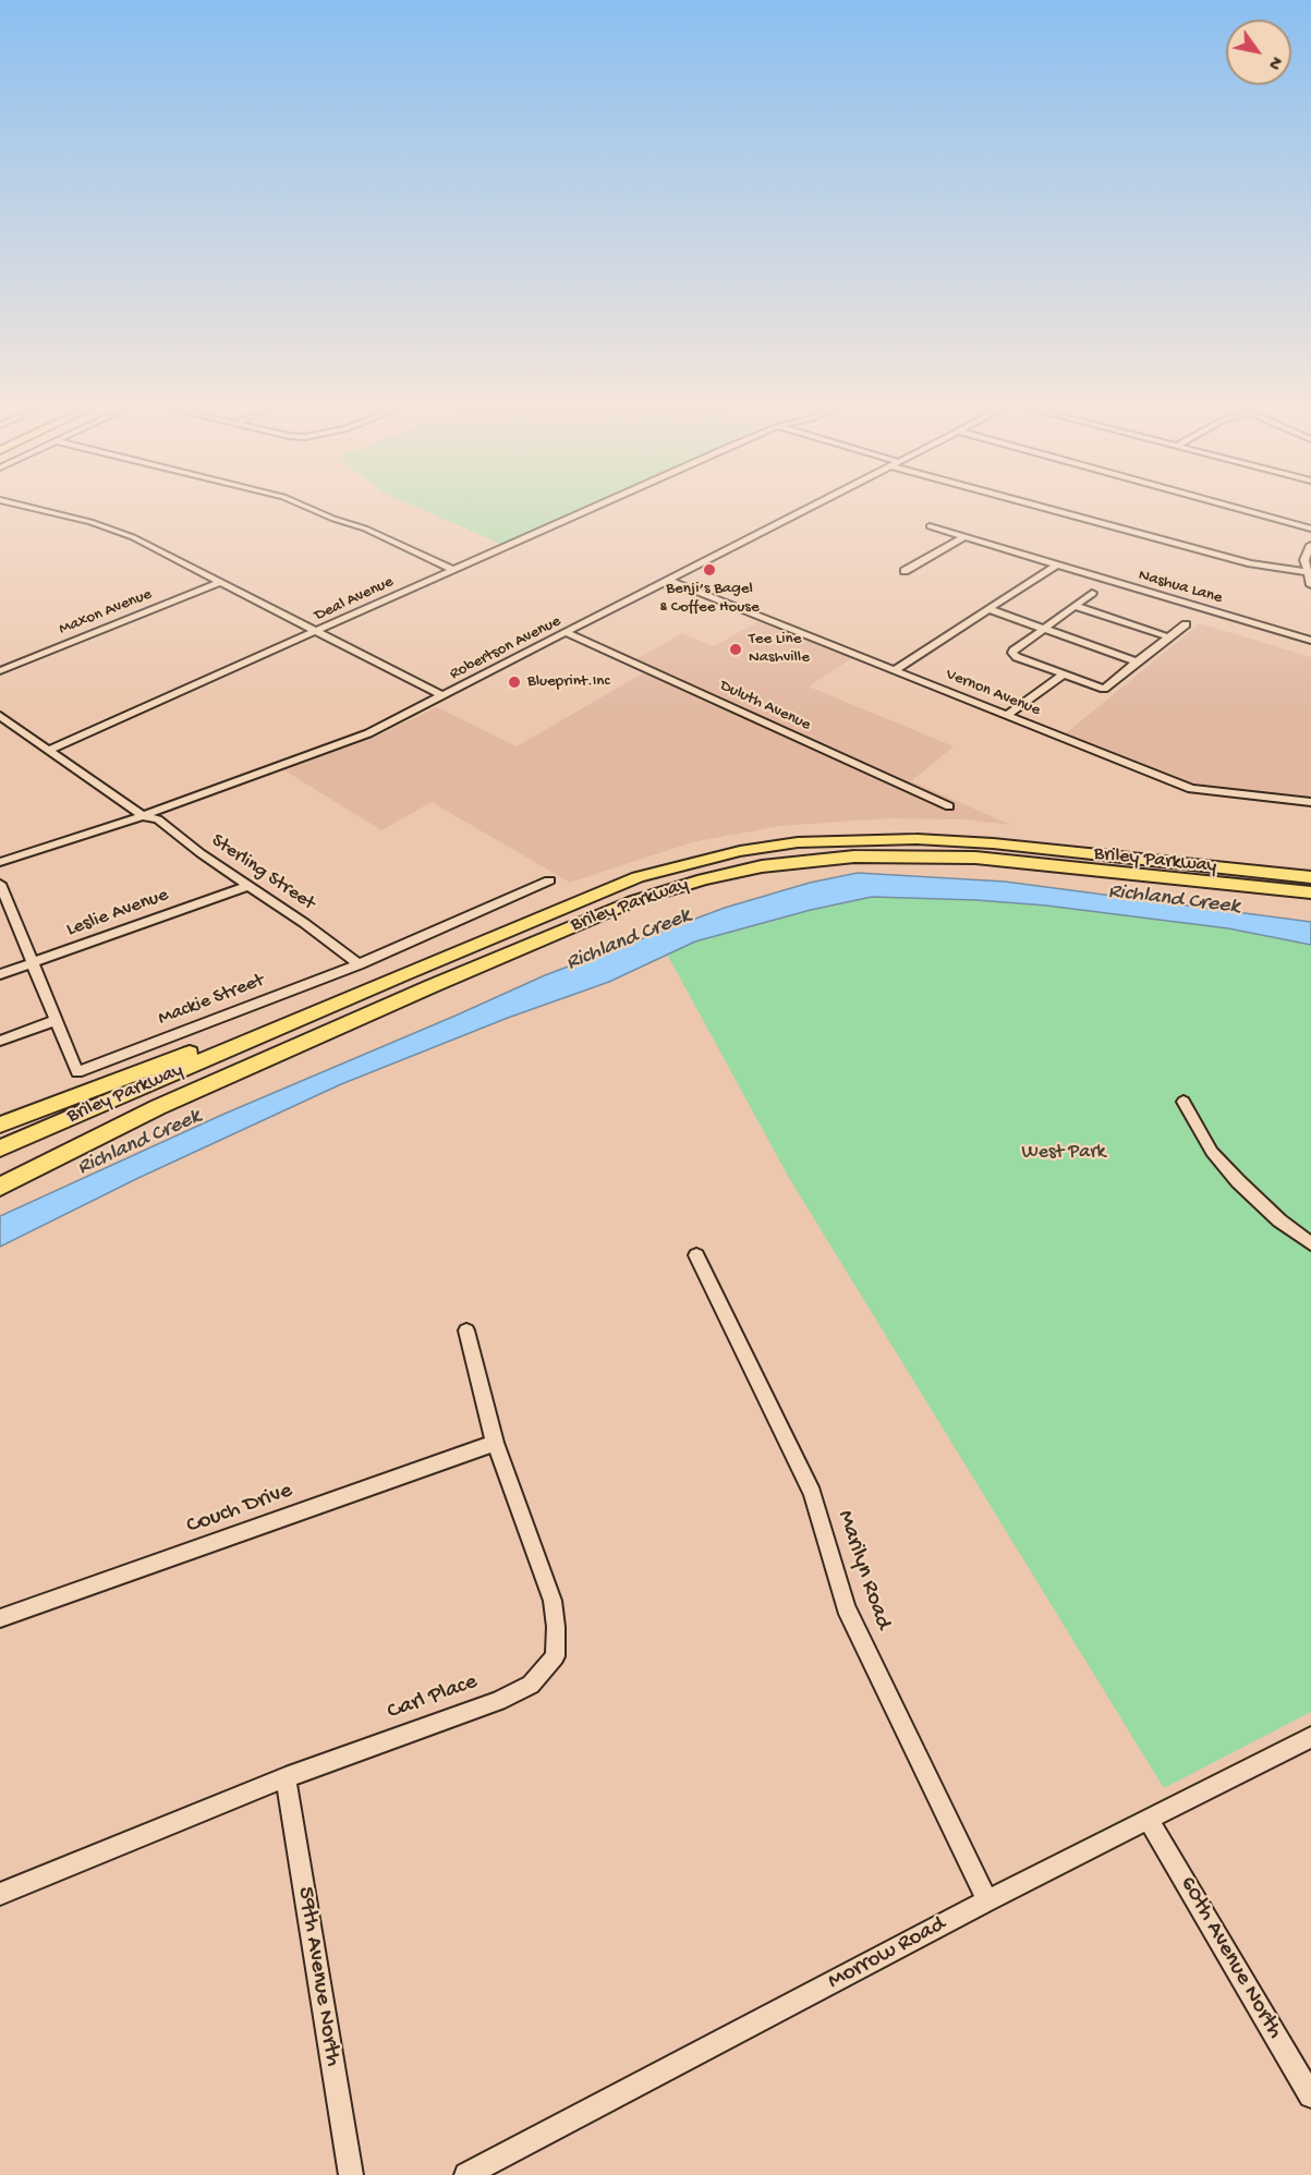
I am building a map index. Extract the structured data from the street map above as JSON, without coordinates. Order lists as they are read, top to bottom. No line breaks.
{"streets":{"highway":["Briley Parkway"],"street":["Nashua Lane","Deal Avenue","Maxon Avenue","Robertson Avenue","Vernon Avenue","Duluth Avenue","Sterling Street","Leslie Avenue","Mackie Street","Couch Drive","Marilyn Road","Carl Place","Morrow Road","60th Avenue North","59th Avenue North"]},"crossings":[["Deal Avenue","Sterling Street"],["Robertson Avenue","Vernon Avenue"],["Robertson Avenue","Duluth Avenue"],["Robertson Avenue","Sterling Street"],["Sterling Street","Leslie Avenue"],["Sterling Street","Mackie Street"],["Couch Drive","Carl Place"],["Marilyn Road","Morrow Road"],["Carl Place","59th Avenue North"],["Morrow Road","60th Avenue North"]],"water":["Richland Creek"],"parks":["West Park"],"places":["Benji’s Bagel & Coffee House","Tee Line Nashville","Blueprint.Inc"],"north":"bottom right"}
